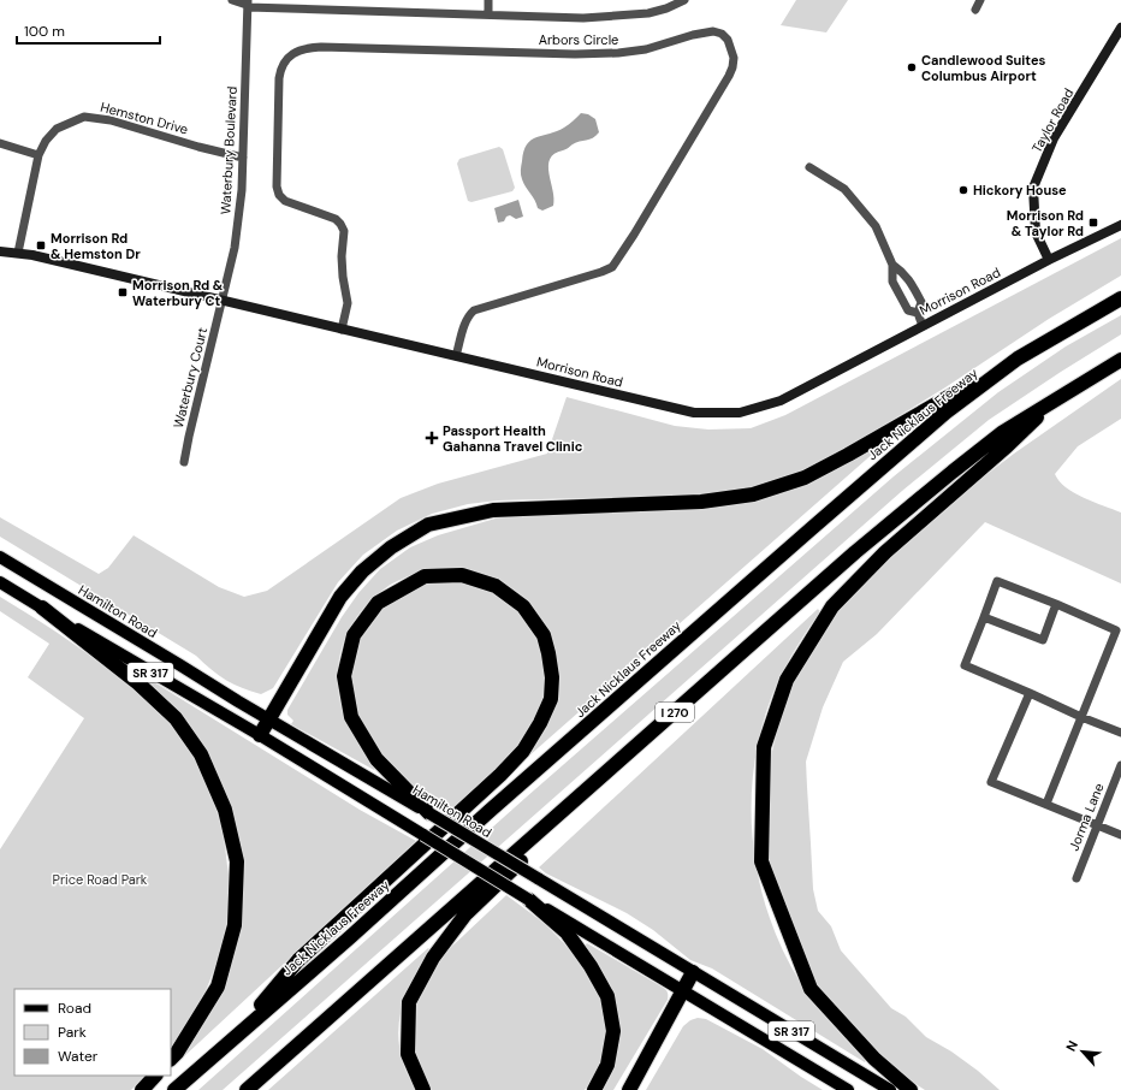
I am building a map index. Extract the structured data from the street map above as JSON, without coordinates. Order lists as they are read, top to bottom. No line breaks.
{"streets":{"highway":["Jack Nicklaus Freeway","I 270"],"main road":["Taylor Road","Morrison Road","Hamilton Road","SR 317"],"street":["Arbors Circle","Hemston Drive","Waterbury Boulevard","Waterbury Court","Jorma Lane"]},"crossings":[["Arbors Circle","Morrison Road"],["Hemston Drive","Waterbury Boulevard"],["Hemston Drive","Morrison Road"],["Taylor Road","Morrison Road"],["Waterbury Boulevard","Morrison Road"],["Waterbury Boulevard","Waterbury Court"],["Morrison Road","Waterbury Court"]],"parks":["Price Road Park"],"places":{"other":["Candlewood Suites Columbus Airport","Hickory House"],"transit":["Morrison Rd & Taylor Rd","Morrison Rd & Hemston Dr","Morrison Rd & Waterbury Ct"],"health":["Passport Health Gahanna Travel Clinic"]},"legend":["Road","Park","Water"],"scale_bar":"100 m","north":"top left"}
